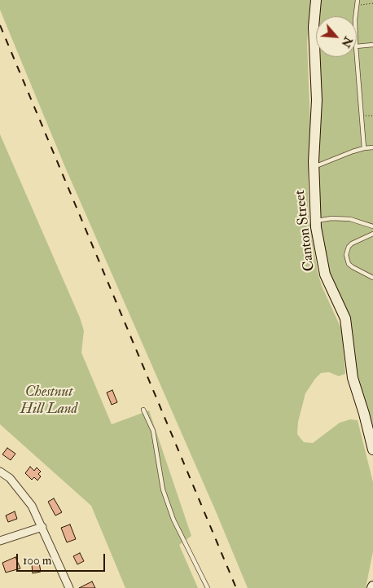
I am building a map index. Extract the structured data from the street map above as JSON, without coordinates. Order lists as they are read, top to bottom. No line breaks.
{"streets":{"street":["Canton Street"]},"parks":["Chestnut Hill Land"],"scale_bar":"100 m","north":"bottom right"}
